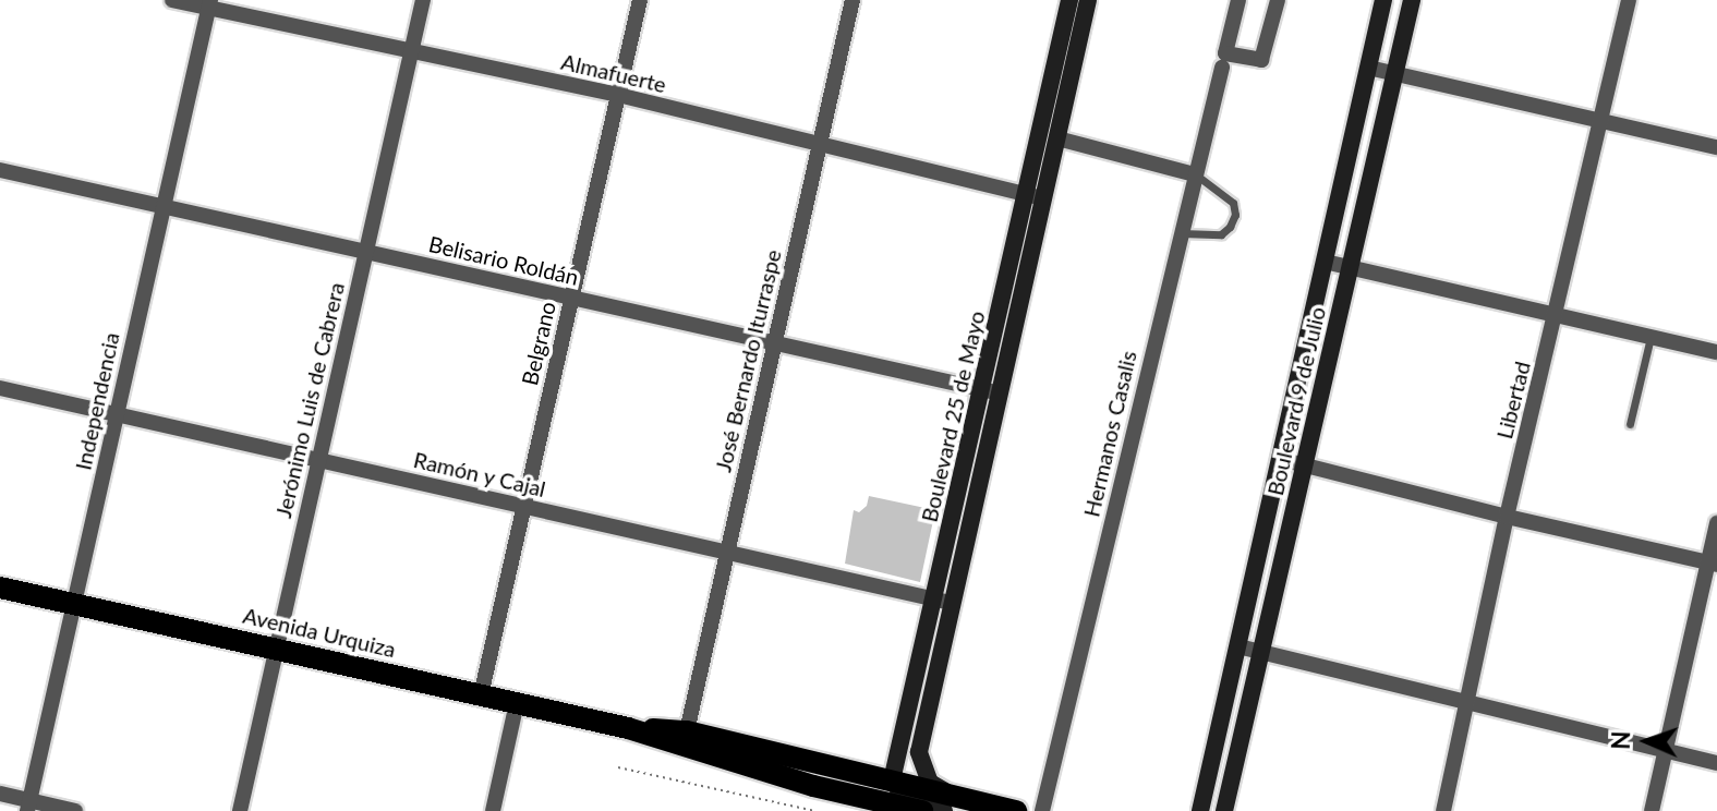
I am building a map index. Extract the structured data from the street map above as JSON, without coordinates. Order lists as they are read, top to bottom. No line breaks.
{"streets":{"main road":["Boulevard 9 de Julio","Boulevard 25 de Mayo","Avenida Urquiza"],"street":["Almafuerte","Belisario Roldán","Belgrano","José Bernardo Iturraspe","Jerónimo Luis de Cabrera","Libertad","Independencia","Hermanos Casalis","Ramón y Cajal"]},"crossings":[["Almafuerte","Belgrano"],["Almafuerte","José Bernardo Iturraspe"],["Almafuerte","Jerónimo Luis de Cabrera"],["Almafuerte","Independencia"],["Almafuerte","Boulevard 25 de Mayo"],["Belisario Roldán","Belgrano"],["Belisario Roldán","José Bernardo Iturraspe"],["Belisario Roldán","Jerónimo Luis de Cabrera"],["Belisario Roldán","Independencia"],["Belisario Roldán","Boulevard 25 de Mayo"],["Belgrano","Ramón y Cajal"],["Belgrano","Avenida Urquiza"],["José Bernardo Iturraspe","Ramón y Cajal"],["José Bernardo Iturraspe","Avenida Urquiza"],["Jerónimo Luis de Cabrera","Ramón y Cajal"],["Jerónimo Luis de Cabrera","Avenida Urquiza"],["Independencia","Ramón y Cajal"],["Independencia","Avenida Urquiza"],["Boulevard 25 de Mayo","Ramón y Cajal"],["Boulevard 25 de Mayo","Avenida Urquiza"]],"north":"left"}
